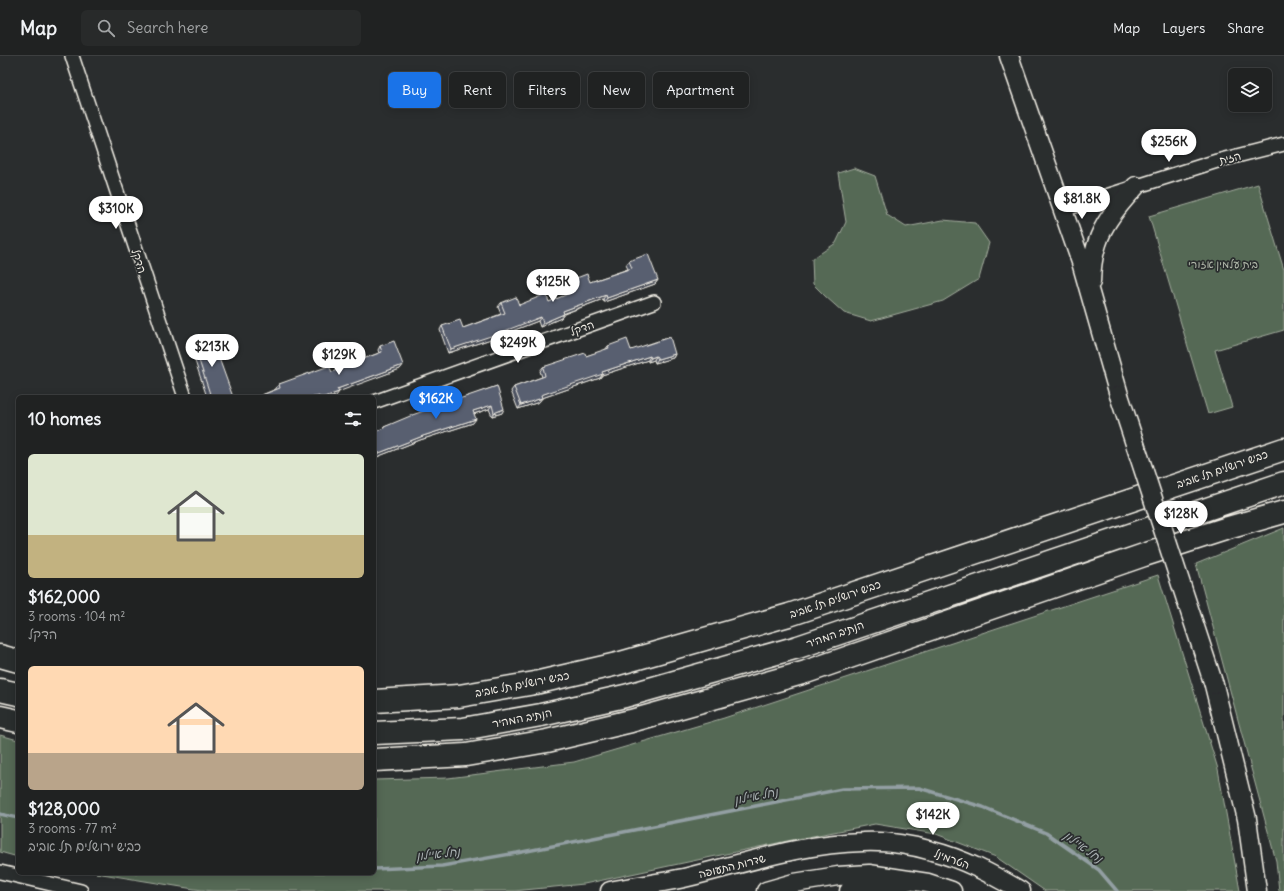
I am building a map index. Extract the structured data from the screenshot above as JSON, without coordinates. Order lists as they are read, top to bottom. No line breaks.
{"streets":{"highway":["כביש ירושלים תל אביב","הנתיב המהיר"],"main road":["הטרמינל","שדרות התעופה"],"street":["הזית","הדקל"]},"crossings":[["הטרמינל","שדרות התעופה"]],"water":["נחל איילון"],"parks":["בית עלמין אזורי"],"page":{"header":"Map","search":"Search here","nav":["Map","Layers","Share"],"chip":["Buy","Rent","Filters","New","Apartment"],"price":["$256K","$81.8K","$310K","$125K","$249K","$213K","$129K","$162K","$128K","$142K"],"heading":"10 homes","list":[{"name":"$162,000","note":"3 rooms · 104 m² · הדקל"},{"name":"$128,000","note":"3 rooms · 77 m² · כביש ירושלים תל אביב"}]}}
